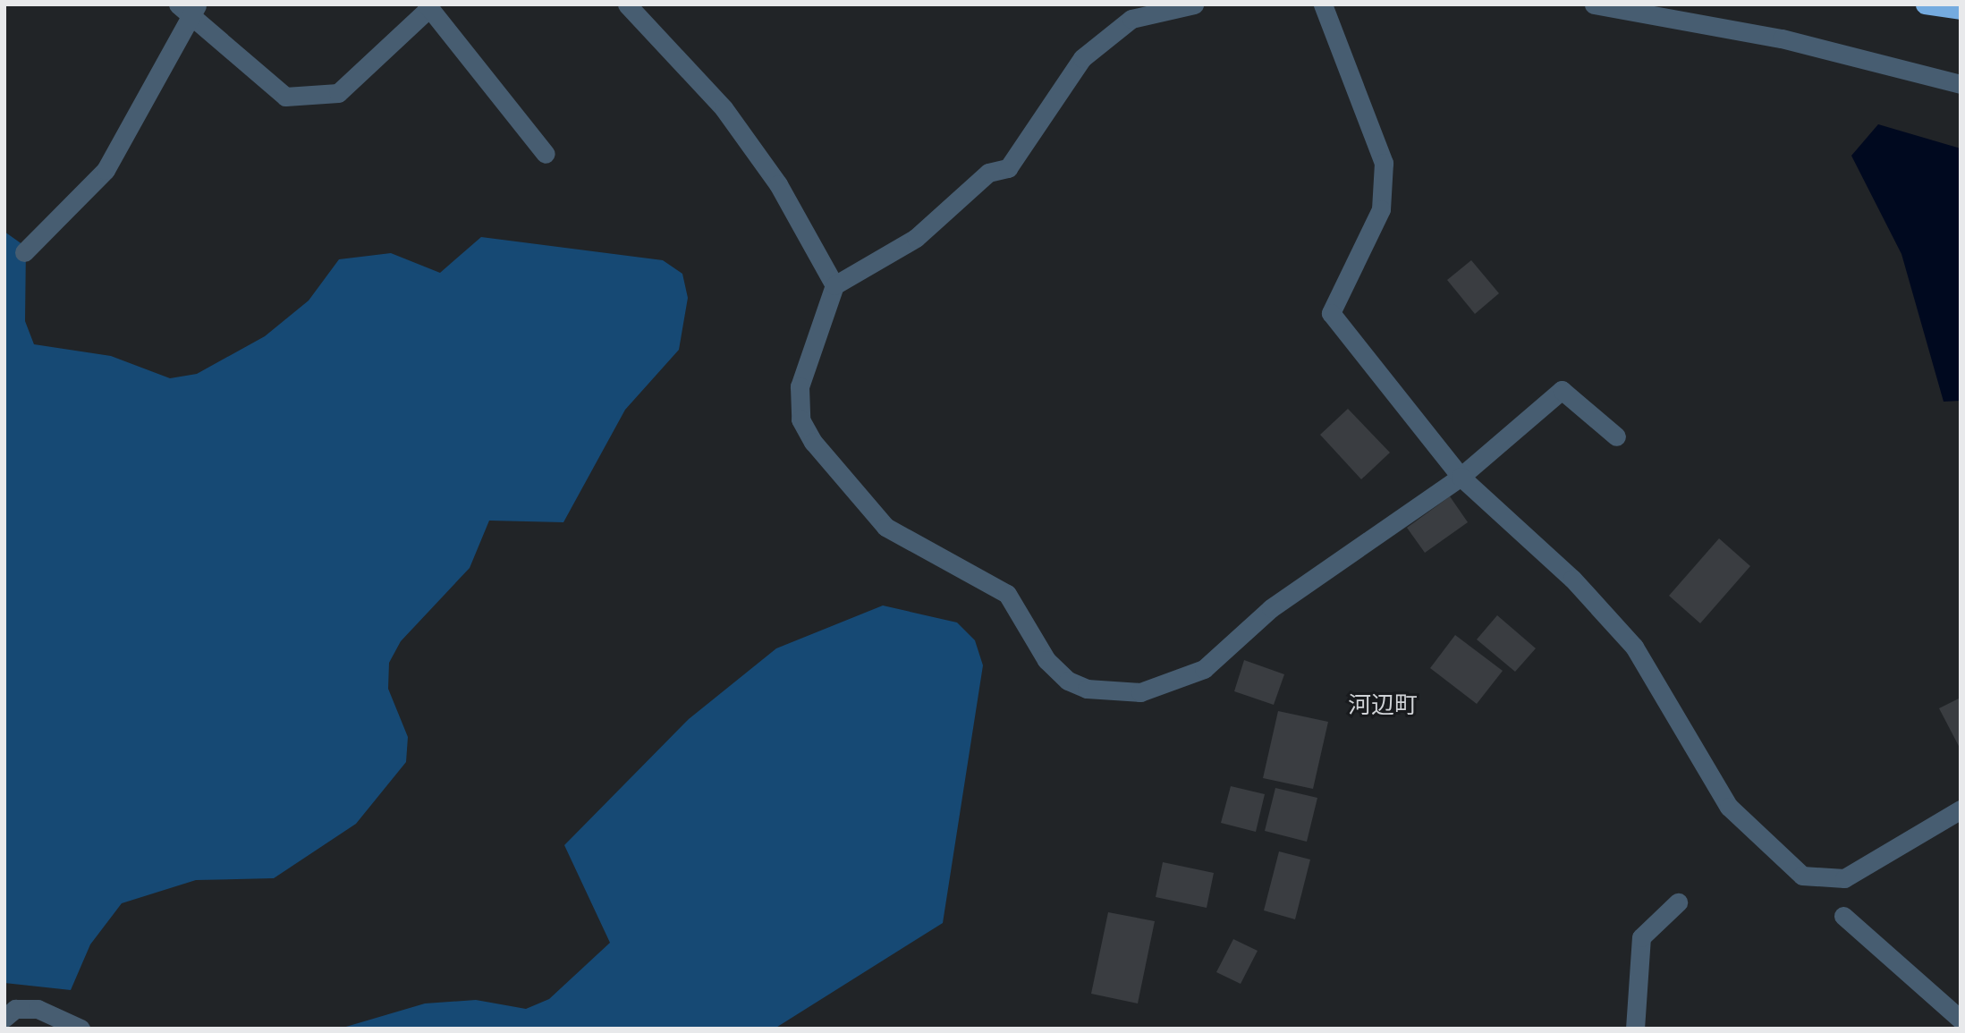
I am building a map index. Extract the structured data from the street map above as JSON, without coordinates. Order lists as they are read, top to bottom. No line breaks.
{"districts":["河辺町"]}
